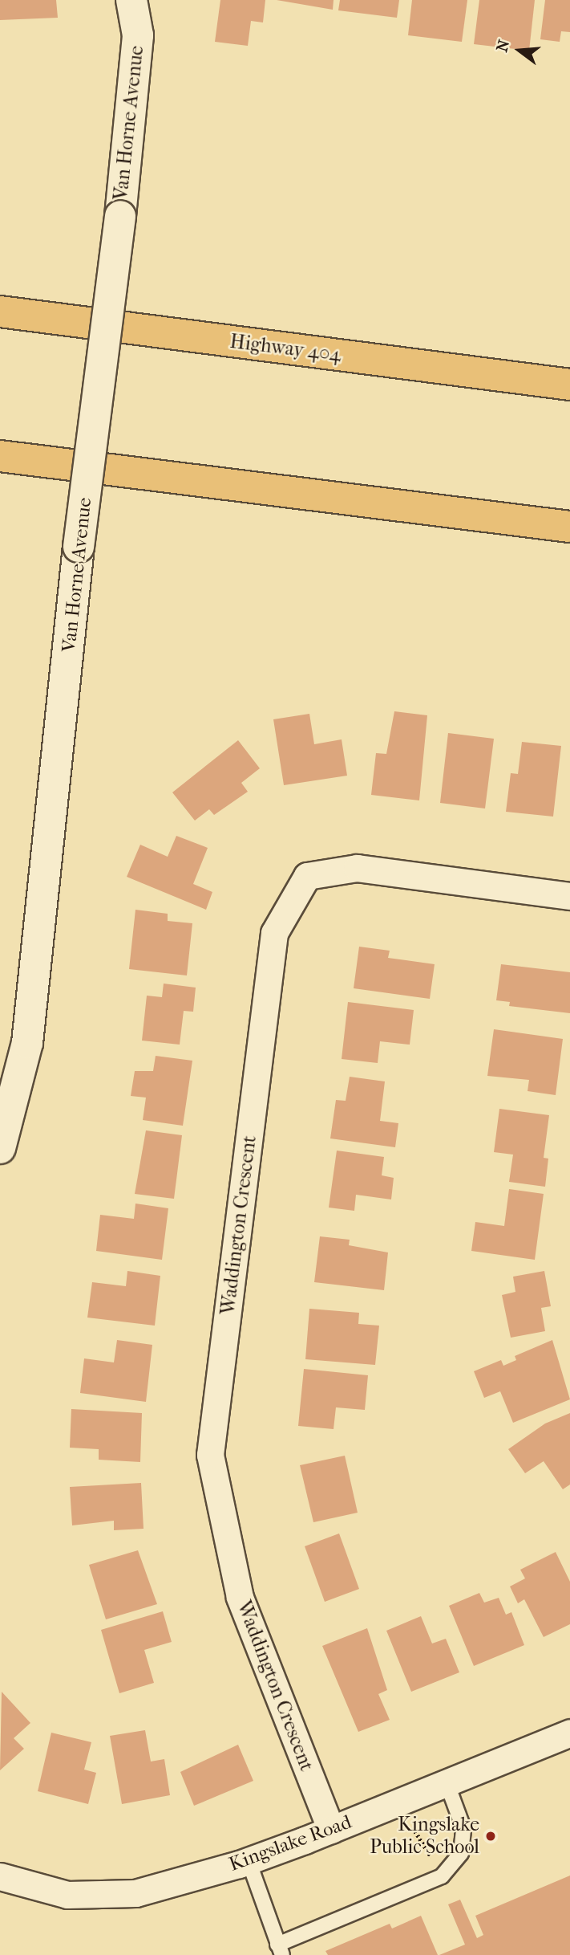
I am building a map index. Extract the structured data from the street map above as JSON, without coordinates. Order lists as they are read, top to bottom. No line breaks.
{"streets":{"highway":["Highway 404"],"street":["Van Horne Avenue","Waddington Crescent","Kingslake Road"]},"crossings":[["Waddington Crescent","Kingslake Road"]],"places":["Kingslake Public School"],"north":"left"}
